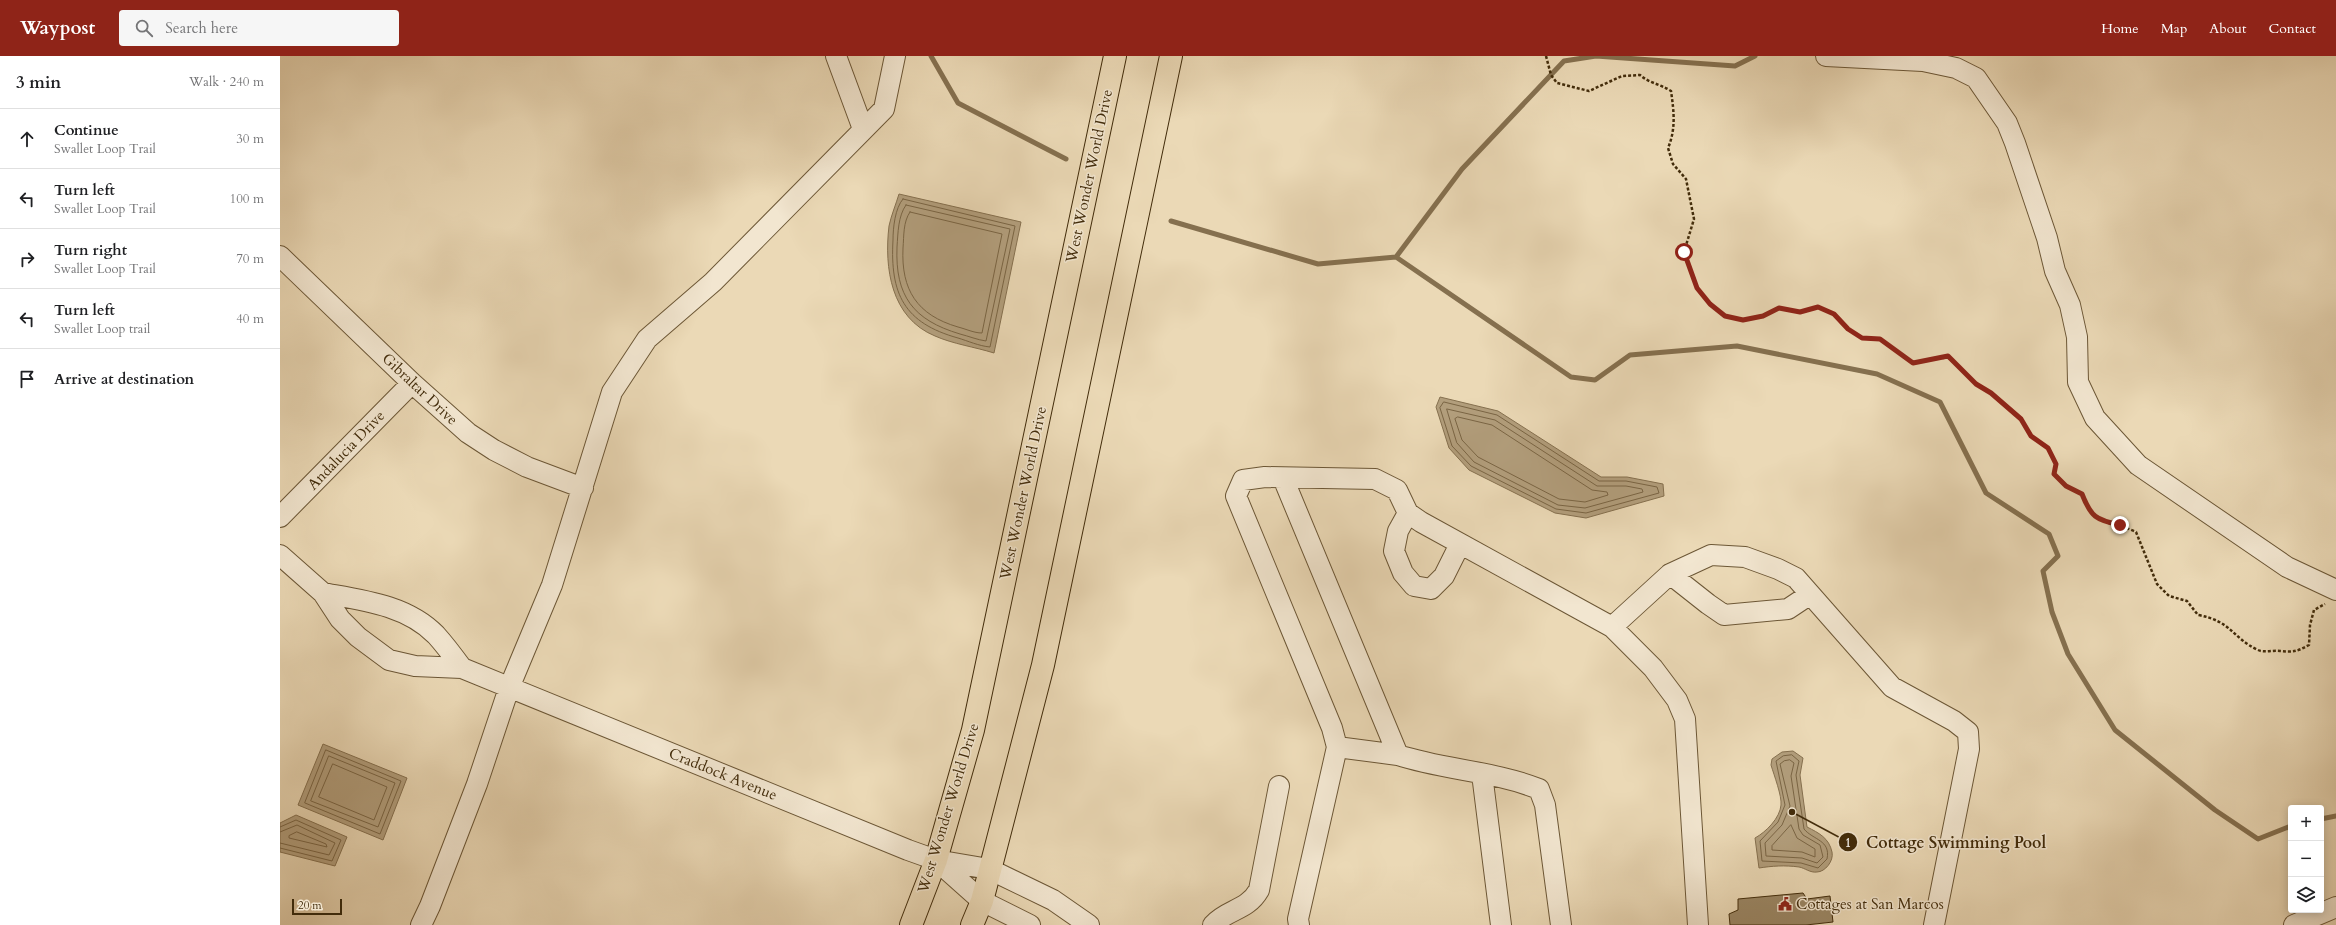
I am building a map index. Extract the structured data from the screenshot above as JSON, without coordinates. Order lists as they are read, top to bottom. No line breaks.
{"streets":{"main road":["West Wonder World Drive"],"street":["Gibraltar Drive","Andalucia Drive","Craddock Avenue"]},"crossings":[["West Wonder World Drive","Craddock Avenue"],["Gibraltar Drive","Andalucia Drive"]],"places":{"other":["Cottage Swimming Pool"],"public building":["Cottages at San Marcos"]},"scale_bar":"20 m","page":{"header":"Waypost","search":"Search here","nav":["Home","Map","About","Contact"],"heading":["3 min","Walk · 240 m"],"list":[["Continue","Swallet Loop Trail","30 m"],["Turn left","Swallet Loop Trail","100 m"],["Turn right","Swallet Loop Trail","70 m"],["Turn left","Swallet Loop trail","40 m"],"Arrive at destination"],"map_buttons":["+","−"],"scale":"20 m"}}
